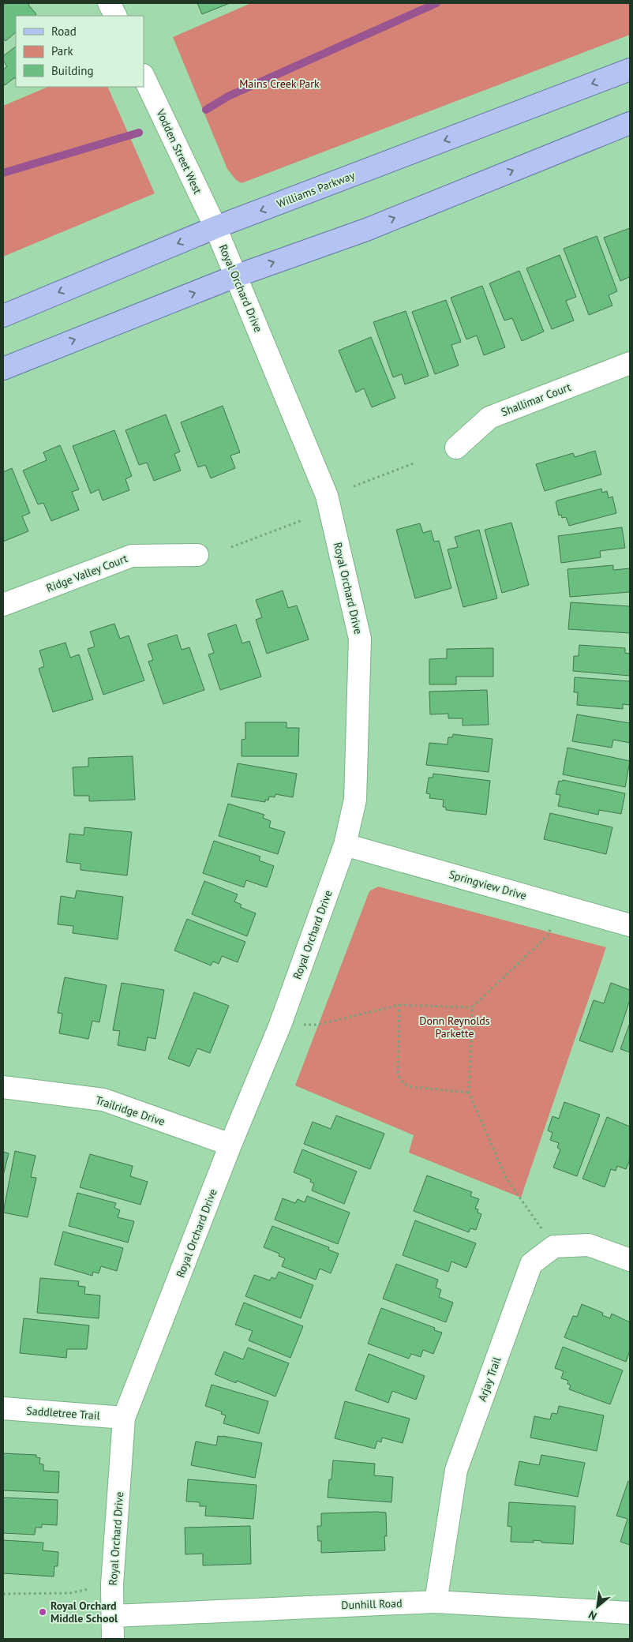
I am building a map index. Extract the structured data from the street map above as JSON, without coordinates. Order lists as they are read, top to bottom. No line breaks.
{"streets":{"main road":["Williams Parkway"],"street":["Vodden Street West","Royal Orchard Drive","Shallimar Court","Ridge Valley Court","Springview Drive","Trailridge Drive","Arjay Trail","Saddletree Trail","Dunhill Road"]},"crossings":[["Vodden Street West","Williams Parkway"],["Vodden Street West","Royal Orchard Drive"],["Williams Parkway","Royal Orchard Drive"],["Royal Orchard Drive","Springview Drive"],["Royal Orchard Drive","Trailridge Drive"],["Royal Orchard Drive","Saddletree Trail"],["Royal Orchard Drive","Dunhill Road"],["Arjay Trail","Dunhill Road"]],"parks":["Mains Creek Park","Donn Reynolds Parkette"],"places":["Royal Orchard Middle School"],"legend":["Road","Park","Building"],"north":"bottom left"}
